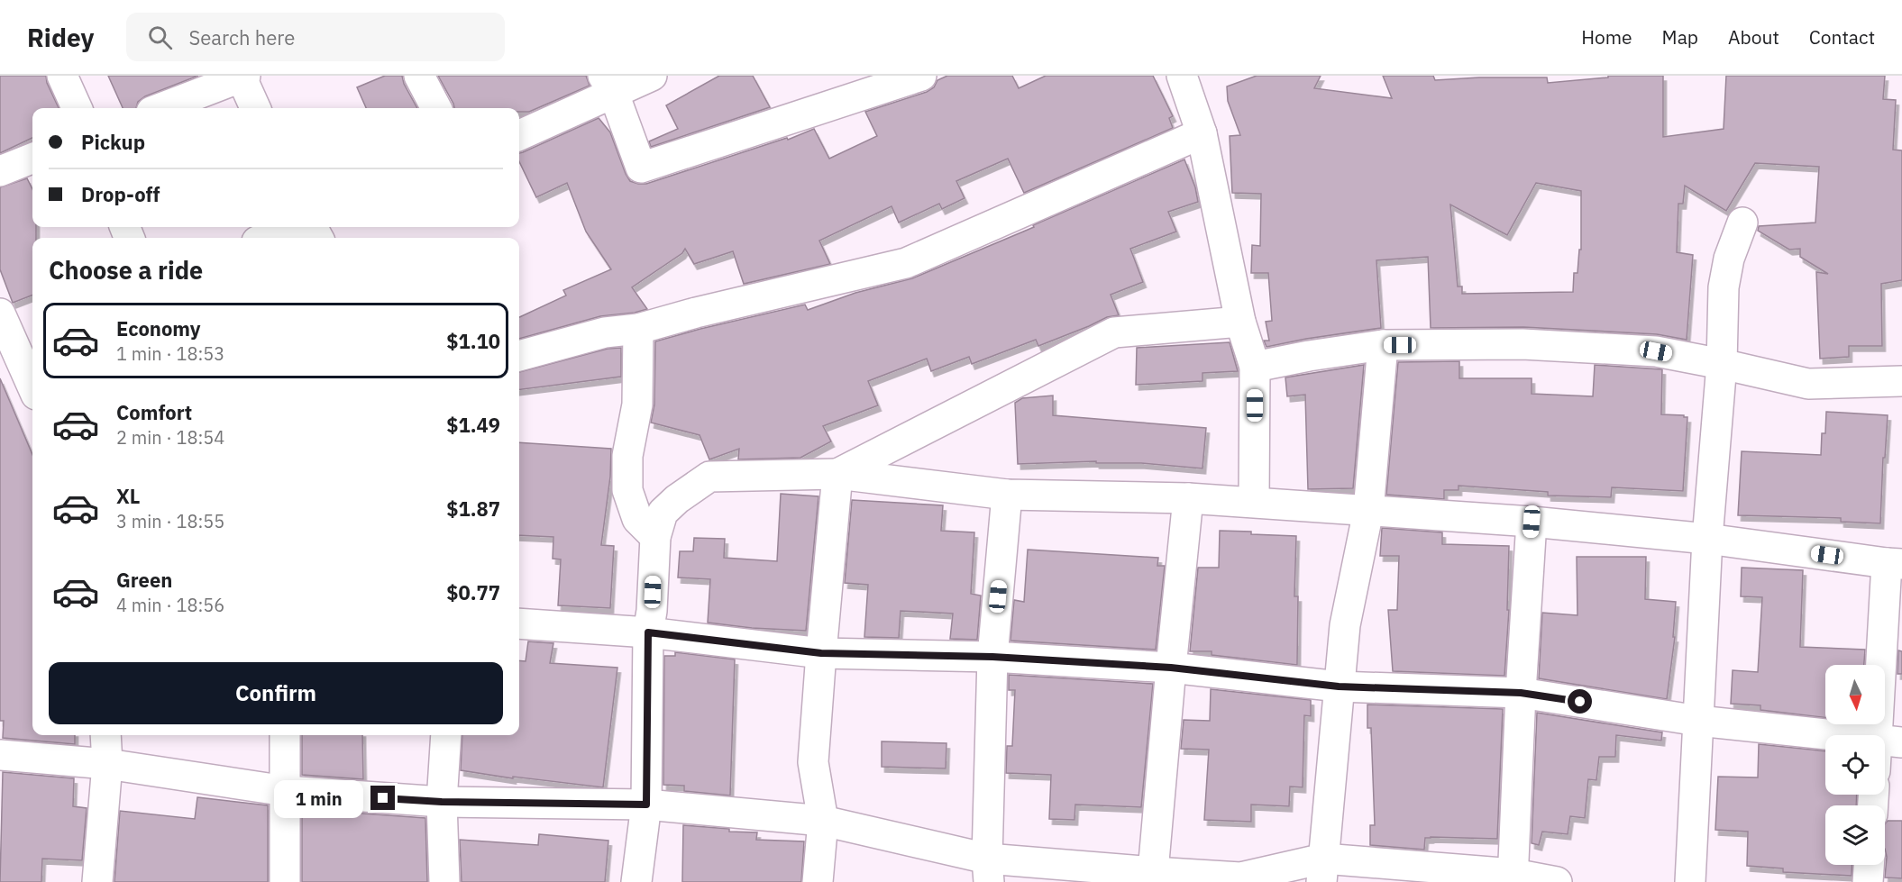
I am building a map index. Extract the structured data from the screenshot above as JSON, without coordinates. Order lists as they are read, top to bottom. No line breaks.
{"north":"bottom","page":{"header":"Ridey","search":"Search here","nav":["Home","Map","About","Contact"],"banner":["Pickup","Drop-off"],"heading":"Choose a ride","list":[{"name":"Economy","note":"1 min · 18:53","value":"$1.10"},{"name":"Comfort","note":"2 min · 18:54","value":"$1.49"},{"name":"XL","note":"3 min · 18:55","value":"$1.87"},{"name":"Green","note":"4 min · 18:56","value":"$0.77"}],"buttons":"Confirm","bubble":"1 min"}}
